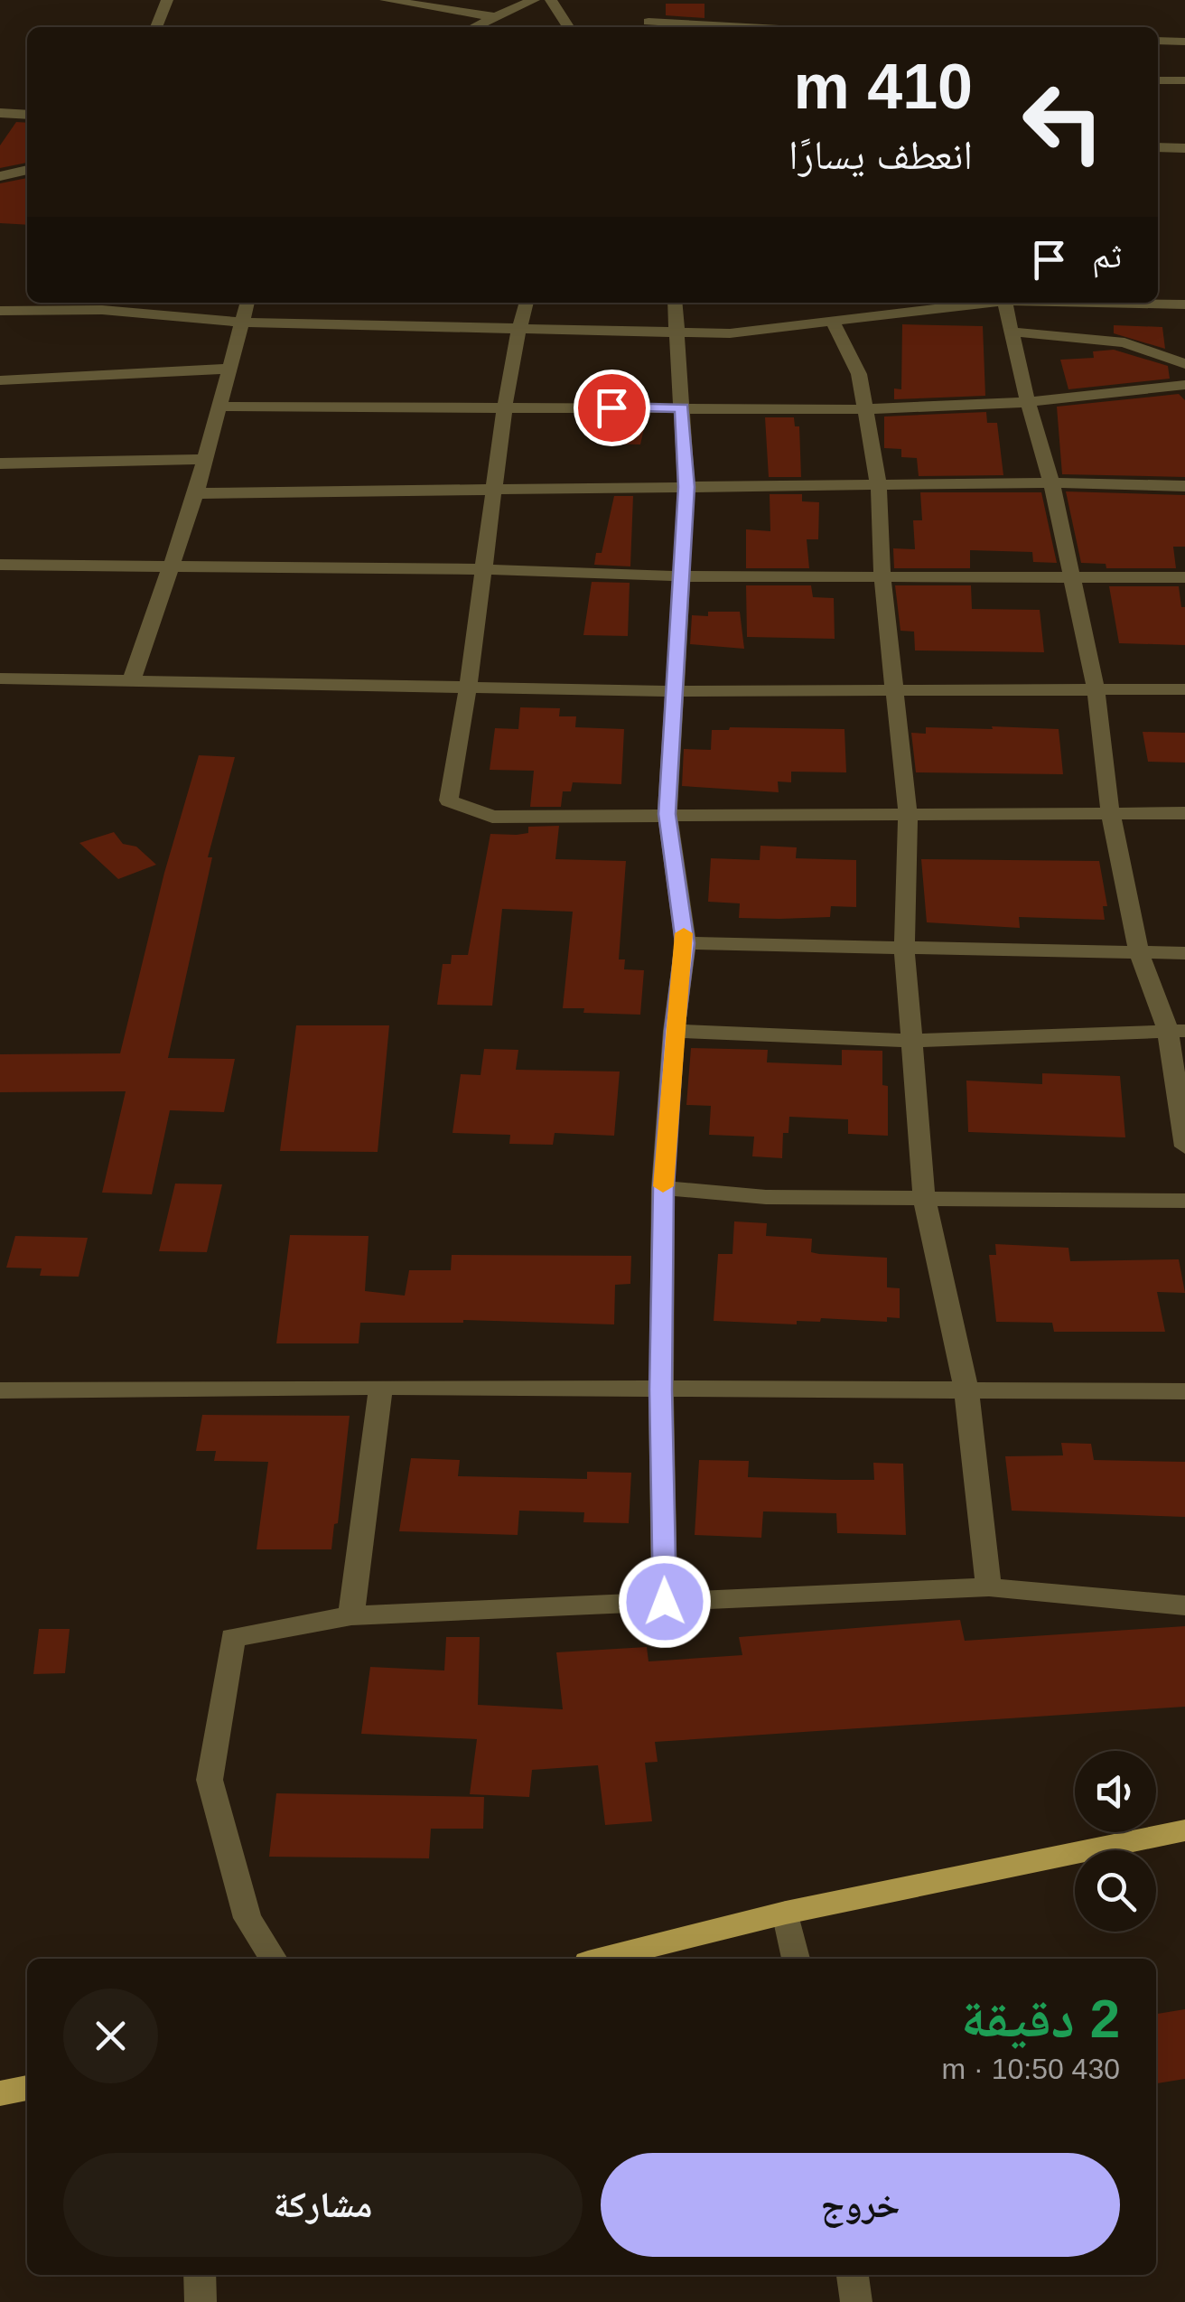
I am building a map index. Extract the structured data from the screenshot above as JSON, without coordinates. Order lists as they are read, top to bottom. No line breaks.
{"page":{"turn":["410 m","انعطف يسارًا"],"then":"ثم","heading":["2 دقيقة","430 m · 10:50"],"buttons":["خروج","مشاركة"]}}
